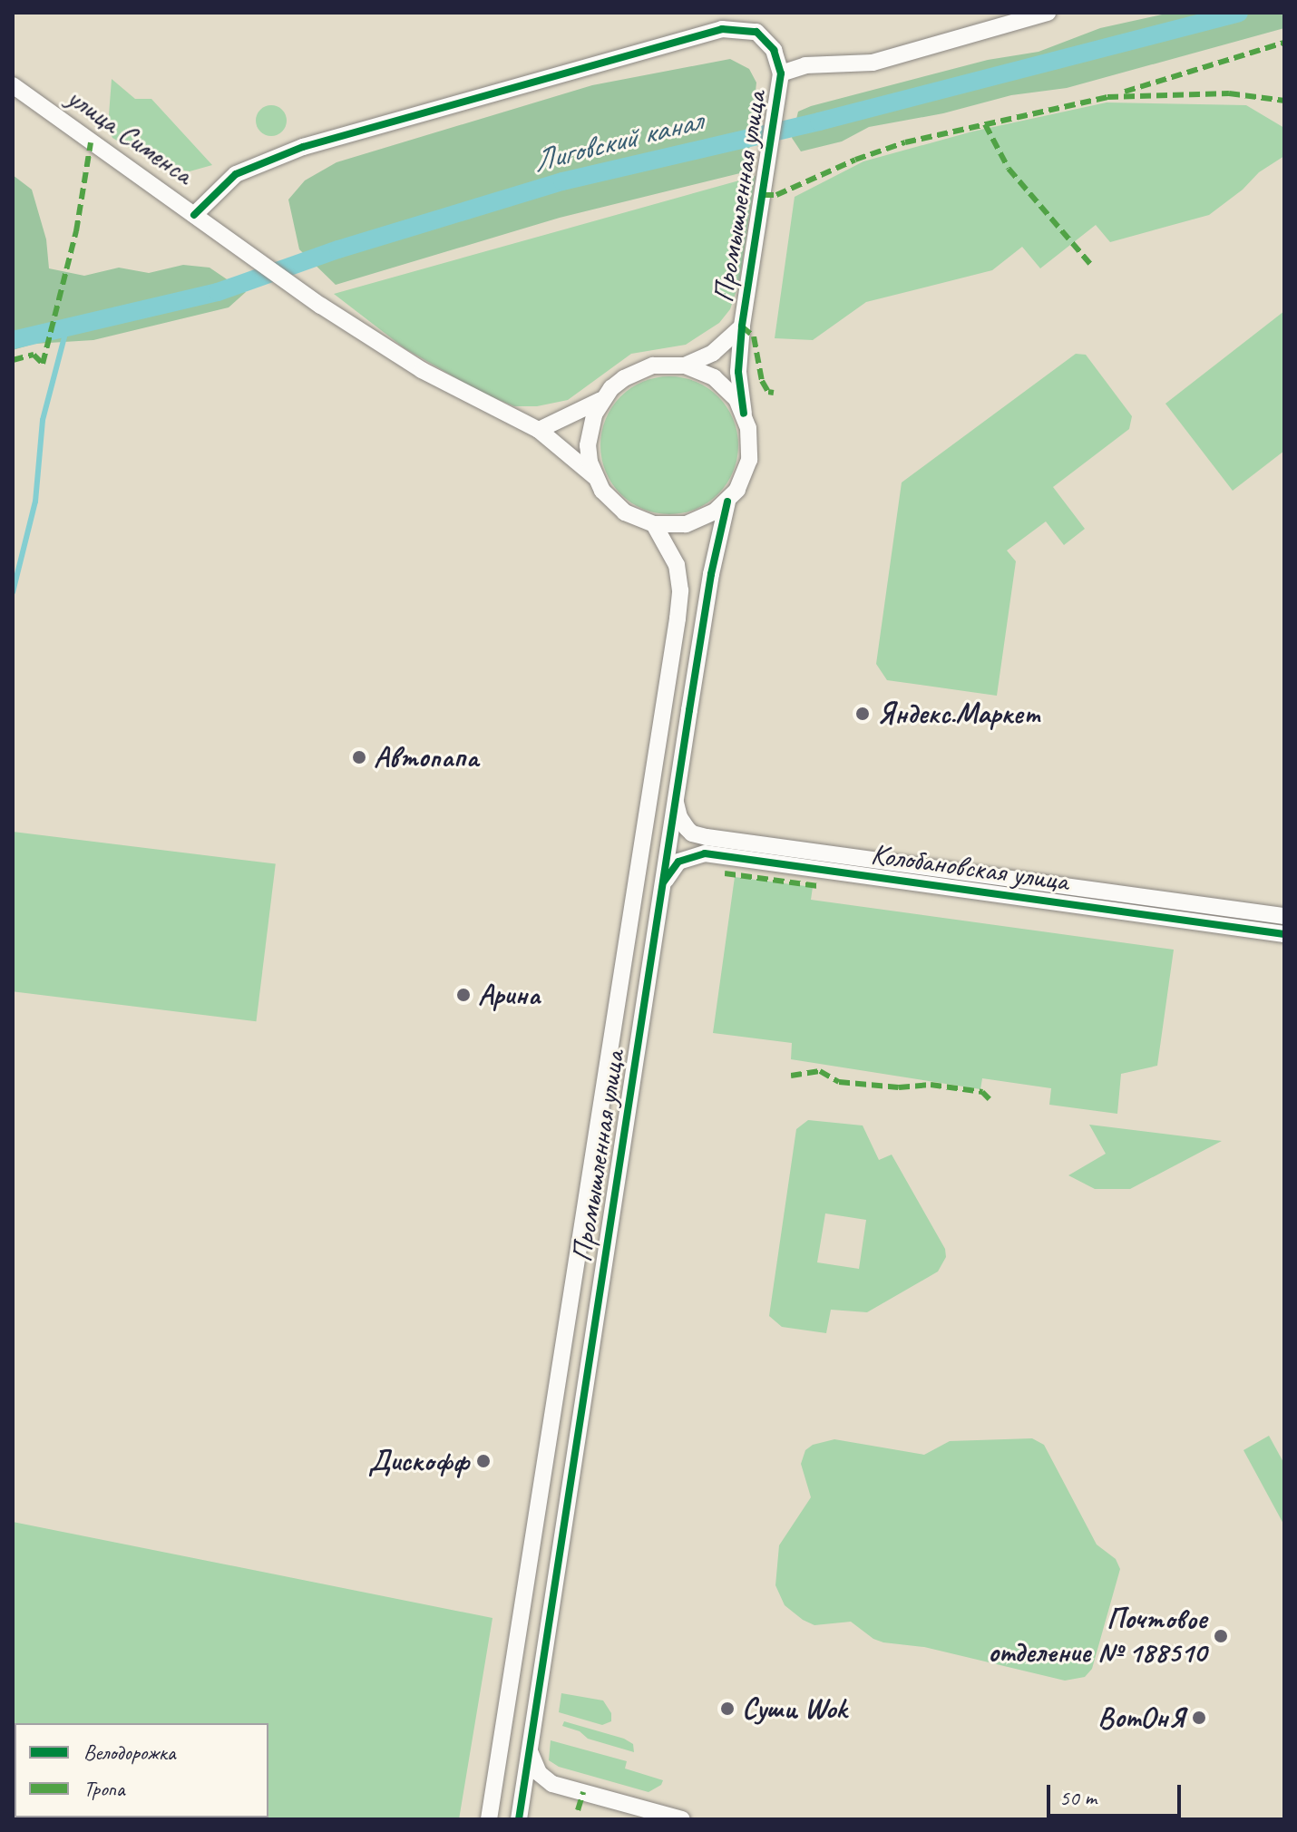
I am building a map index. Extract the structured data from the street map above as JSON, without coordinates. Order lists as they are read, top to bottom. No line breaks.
{"streets":{"street":["улица Сименса","Промышленная улица","Колобановская улица"]},"crossings":[["улица Сименса","Промышленная улица"],["Промышленная улица","Колобановская улица"]],"water":["Лиговский канал"],"places":["Яндекс.Маркет","Автопапа","Арина","Дискофф","Почтовое отделение № 188510","Суши Wok","ВотОнЯ"],"legend":["Велодорожка","Тропа"],"scale_bar":"50 m"}
